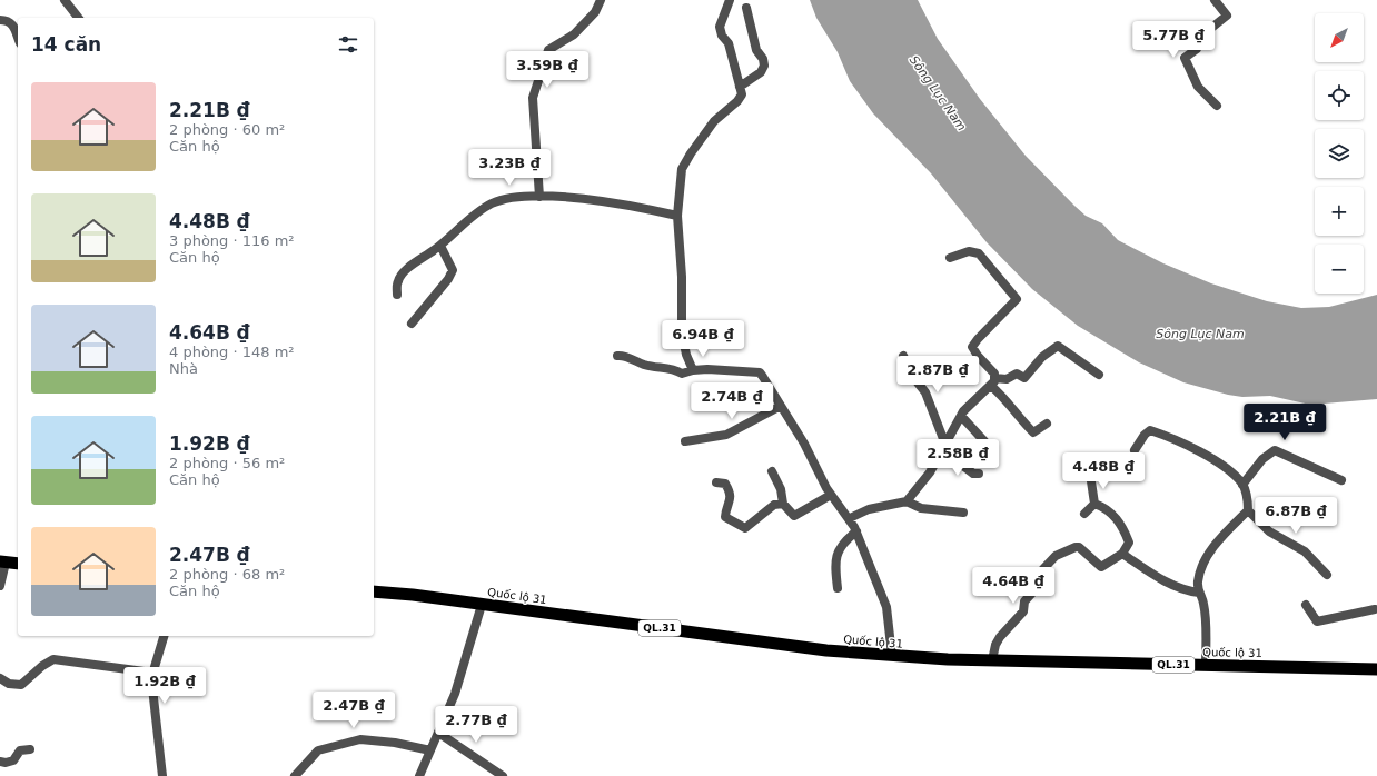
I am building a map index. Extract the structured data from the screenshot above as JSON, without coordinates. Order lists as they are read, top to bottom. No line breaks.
{"streets":{"highway":["Quốc lộ 31","QL.31"]},"water":["Sông Lục Nam"],"north":"bottom left","page":{"map_buttons":["+","−"],"heading":"14 căn","price":["5.77B ₫","3.59B ₫","3.23B ₫","6.94B ₫","2.87B ₫","2.74B ₫","2.21B ₫","2.58B ₫","4.48B ₫","6.87B ₫","4.64B ₫","1.92B ₫","2.47B ₫","2.77B ₫"],"list":[{"name":"2.21B ₫","note":"2 phòng · 60 m² · Căn hộ"},{"name":"4.48B ₫","note":"3 phòng · 116 m² · Căn hộ"},{"name":"4.64B ₫","note":"4 phòng · 148 m² · Nhà"},{"name":"1.92B ₫","note":"2 phòng · 56 m² · Căn hộ"},{"name":"2.47B ₫","note":"2 phòng · 68 m² · Căn hộ"}]}}
